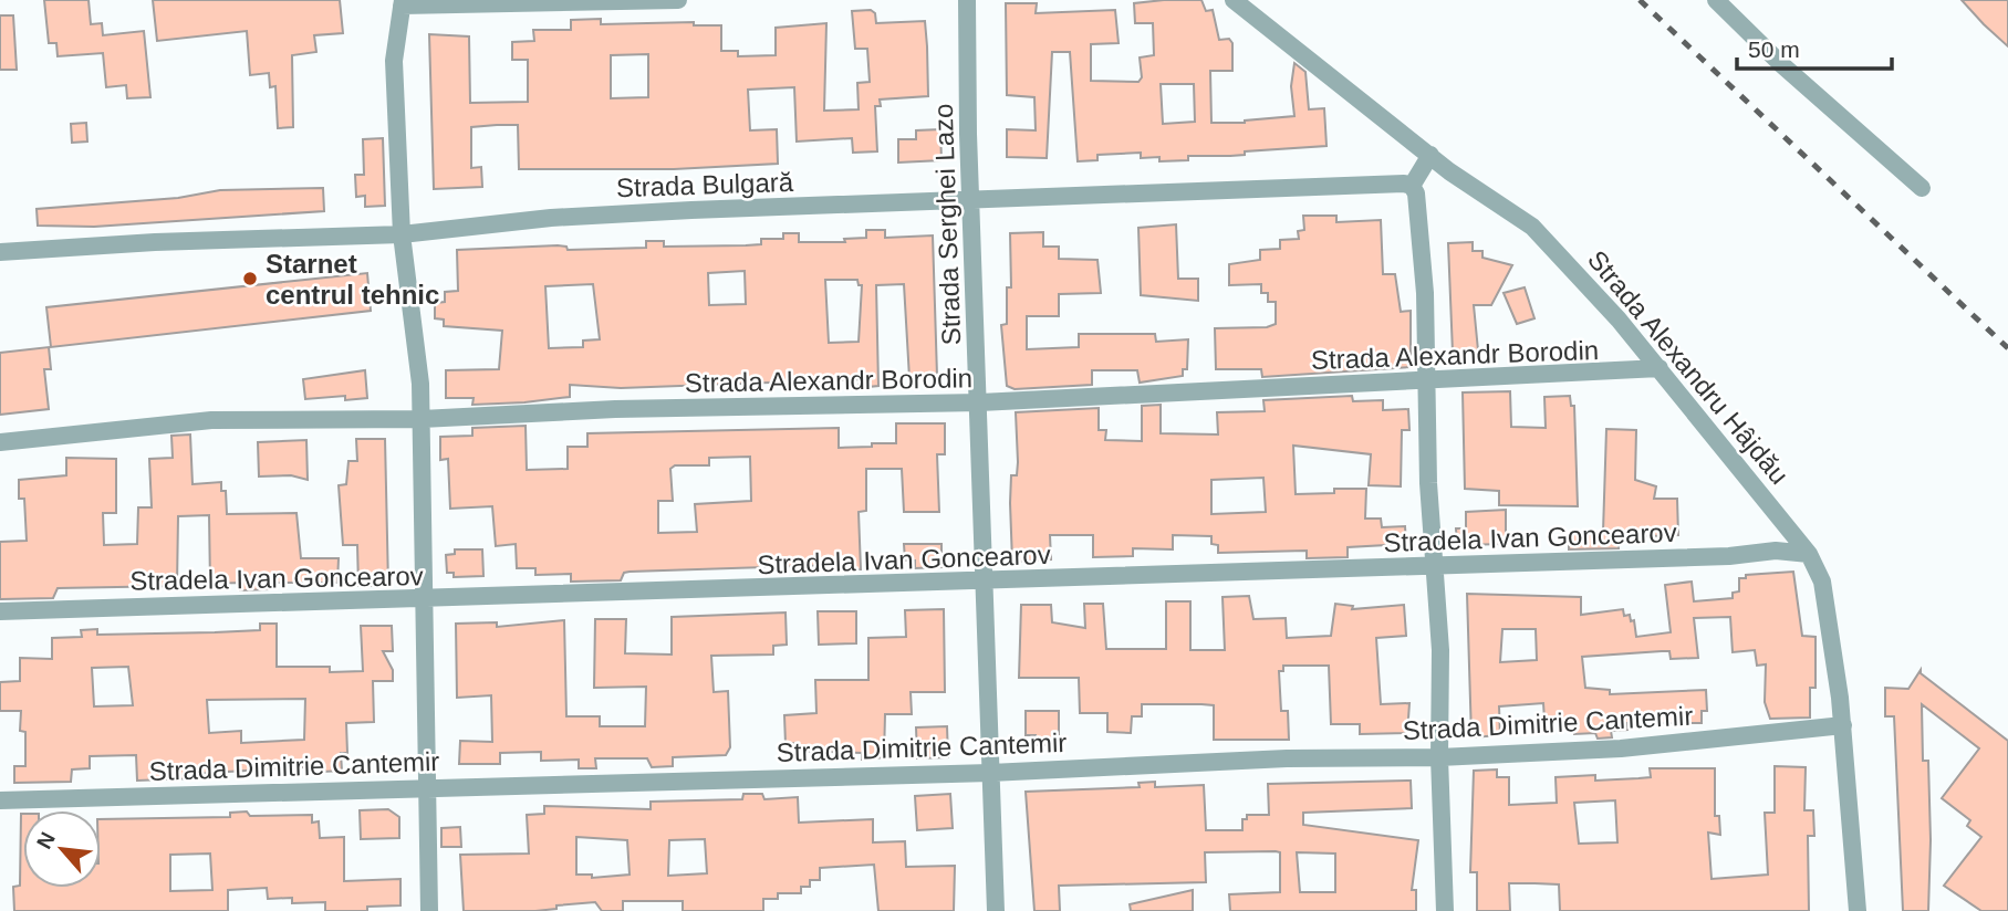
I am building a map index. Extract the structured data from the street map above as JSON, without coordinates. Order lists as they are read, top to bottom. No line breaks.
{"streets":{"street":["Strada Bulgară","Strada Serghei Lazo","Strada Alexandr Borodin","Strada Alexandru Hâjdău","Stradela Ivan Goncearov","Strada Dimitrie Cantemir"]},"crossings":[["Strada Bulgară","Strada Serghei Lazo"],["Strada Serghei Lazo","Strada Alexandr Borodin"],["Strada Serghei Lazo","Stradela Ivan Goncearov"],["Strada Serghei Lazo","Strada Dimitrie Cantemir"],["Strada Alexandr Borodin","Strada Alexandru Hâjdău"],["Strada Alexandru Hâjdău","Stradela Ivan Goncearov"],["Strada Alexandru Hâjdău","Strada Dimitrie Cantemir"]],"places":["Starnet centrul tehnic"],"scale_bar":"50 m","north":"top left"}
